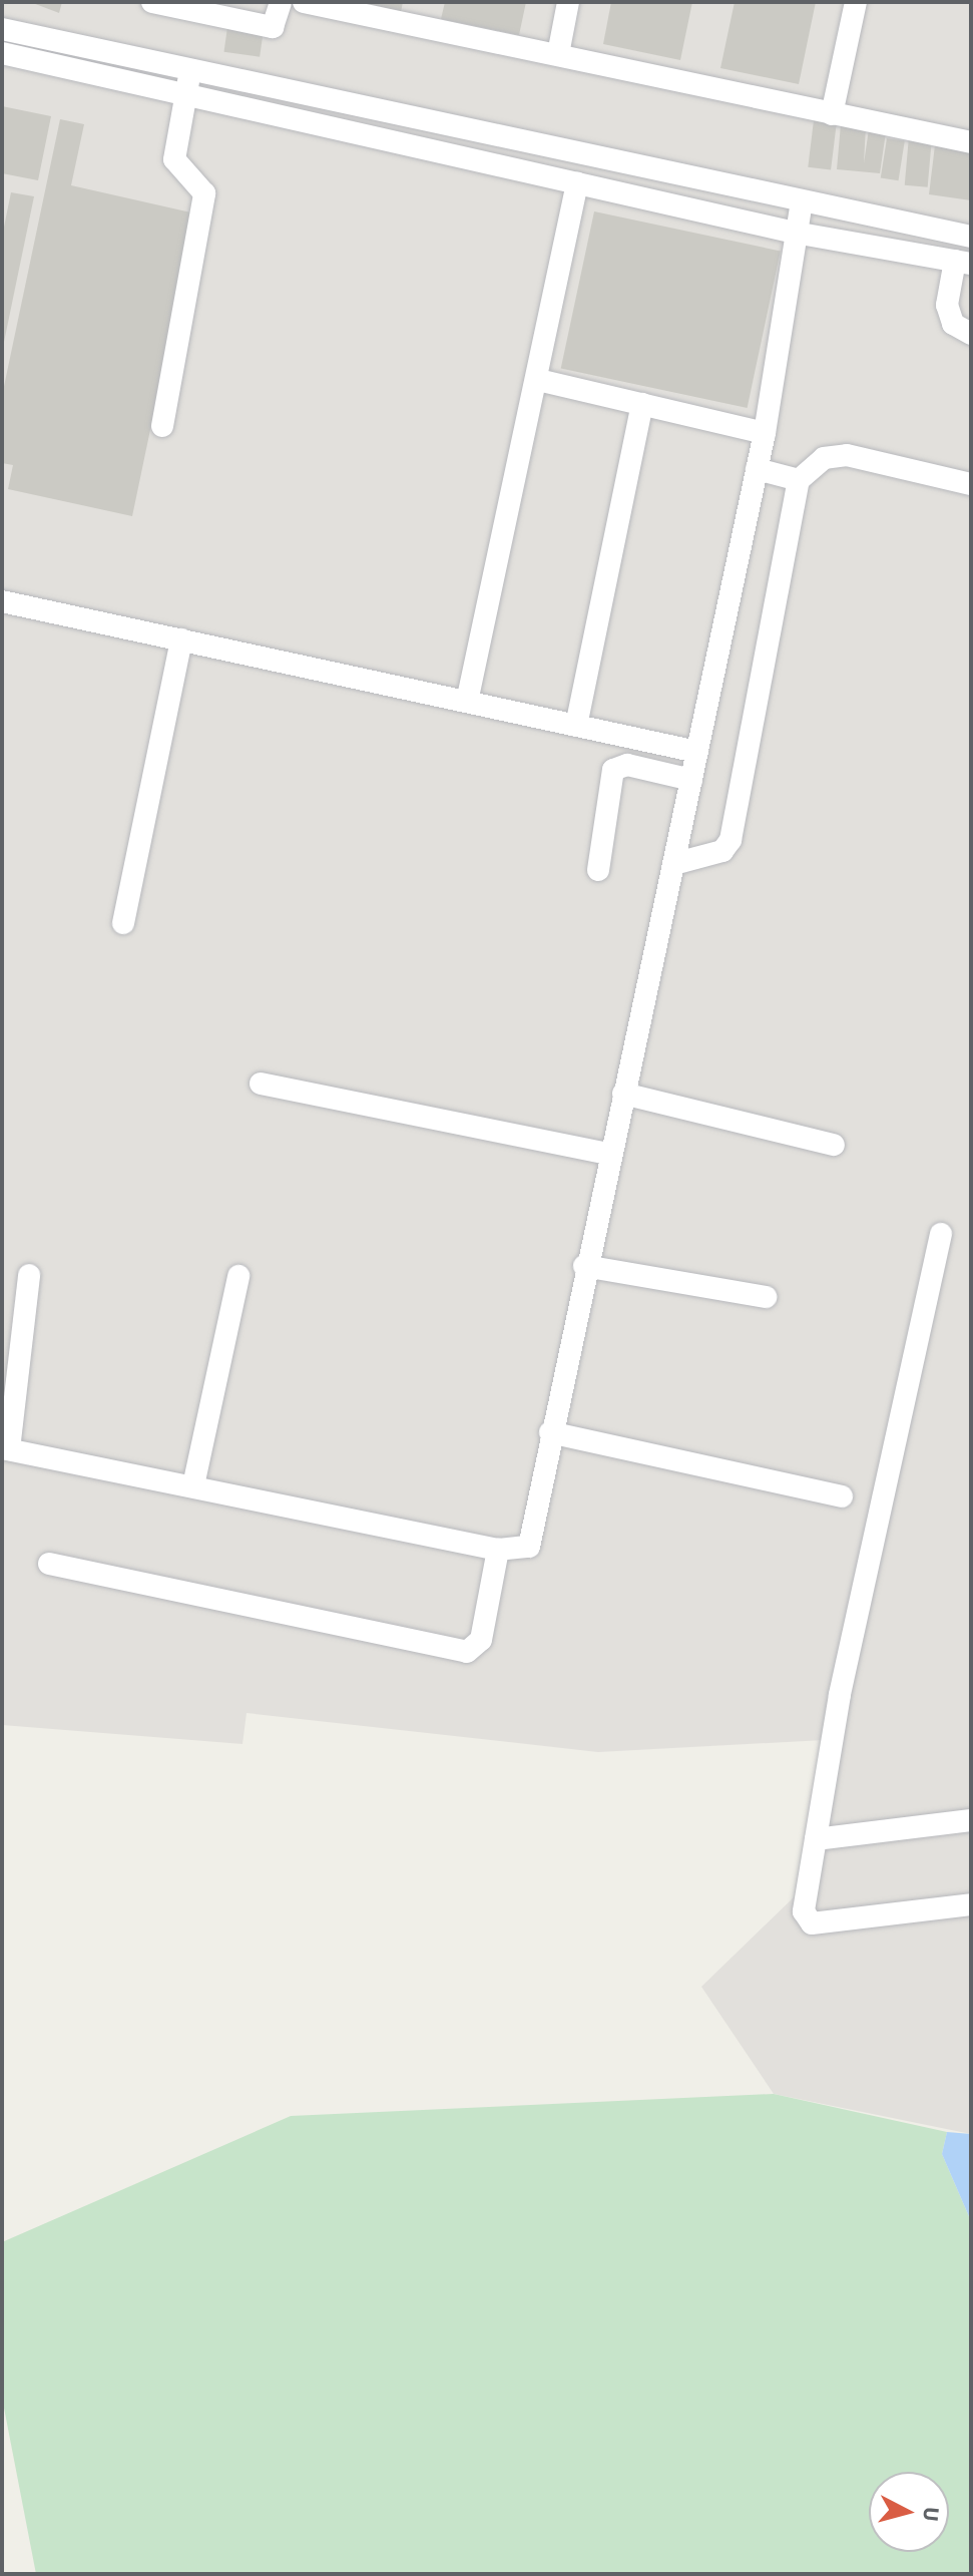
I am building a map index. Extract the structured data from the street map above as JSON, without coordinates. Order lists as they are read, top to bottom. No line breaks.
{"north":"right"}
